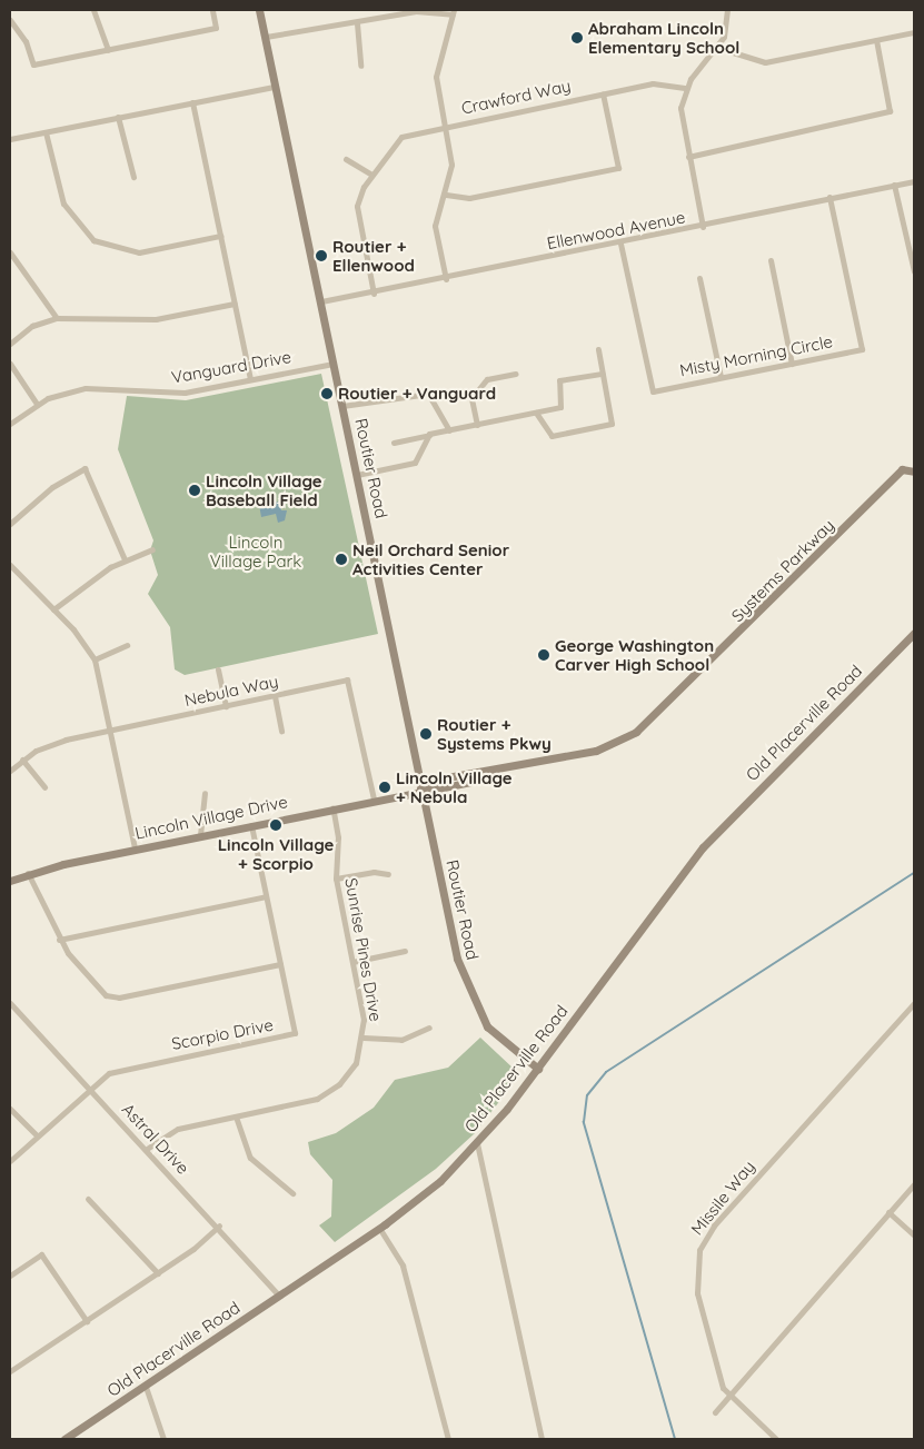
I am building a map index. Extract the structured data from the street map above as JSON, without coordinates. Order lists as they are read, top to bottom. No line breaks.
{"streets":{"street":["Crawford Way","Ellenwood Avenue","Misty Morning Circle","Vanguard Drive","Routier Road","Systems Parkway","Nebula Way","Old Placerville Road","Lincoln Village Drive","Sunrise Pines Drive","Scorpio Drive","Astral Drive","Missile Way"]},"crossings":[["Crawford Way","Ellenwood Avenue"],["Ellenwood Avenue","Misty Morning Circle"],["Ellenwood Avenue","Routier Road"],["Vanguard Drive","Routier Road"],["Routier Road","Systems Parkway"],["Routier Road","Old Placerville Road"],["Routier Road","Lincoln Village Drive"],["Systems Parkway","Lincoln Village Drive"],["Nebula Way","Lincoln Village Drive"],["Old Placerville Road","Astral Drive"],["Lincoln Village Drive","Sunrise Pines Drive"],["Lincoln Village Drive","Scorpio Drive"],["Sunrise Pines Drive","Astral Drive"],["Scorpio Drive","Astral Drive"]],"parks":["Lincoln Village Park"],"places":["Abraham Lincoln Elementary School","Routier + Ellenwood","Routier + Vanguard","Lincoln Village Baseball Field","Neil Orchard Senior Activities Center","George Washington Carver High School","Routier + Systems Pkwy","Lincoln Village + Nebula","Lincoln Village + Scorpio"]}
